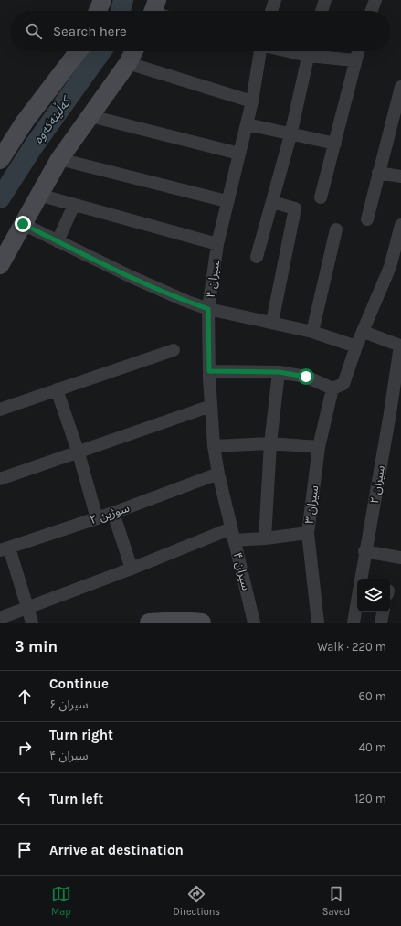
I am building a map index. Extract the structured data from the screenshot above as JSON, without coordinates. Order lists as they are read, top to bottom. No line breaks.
{"streets":{"street":["سیران ۴","سیران ۲","سیران ۳","سوژین ۲"]},"crossings":[["سیران ۴","سوژین ۲"]],"water":["کەڵینەکەوە"],"page":{"search":"Search here","heading":["3 min","Walk · 220 m"],"list":[["Continue","سیران ۶","60 m"],["Turn right","سیران ۴","40 m"],["Turn left","120 m"],"Arrive at destination"],"nav":["Map","Directions","Saved"]}}
